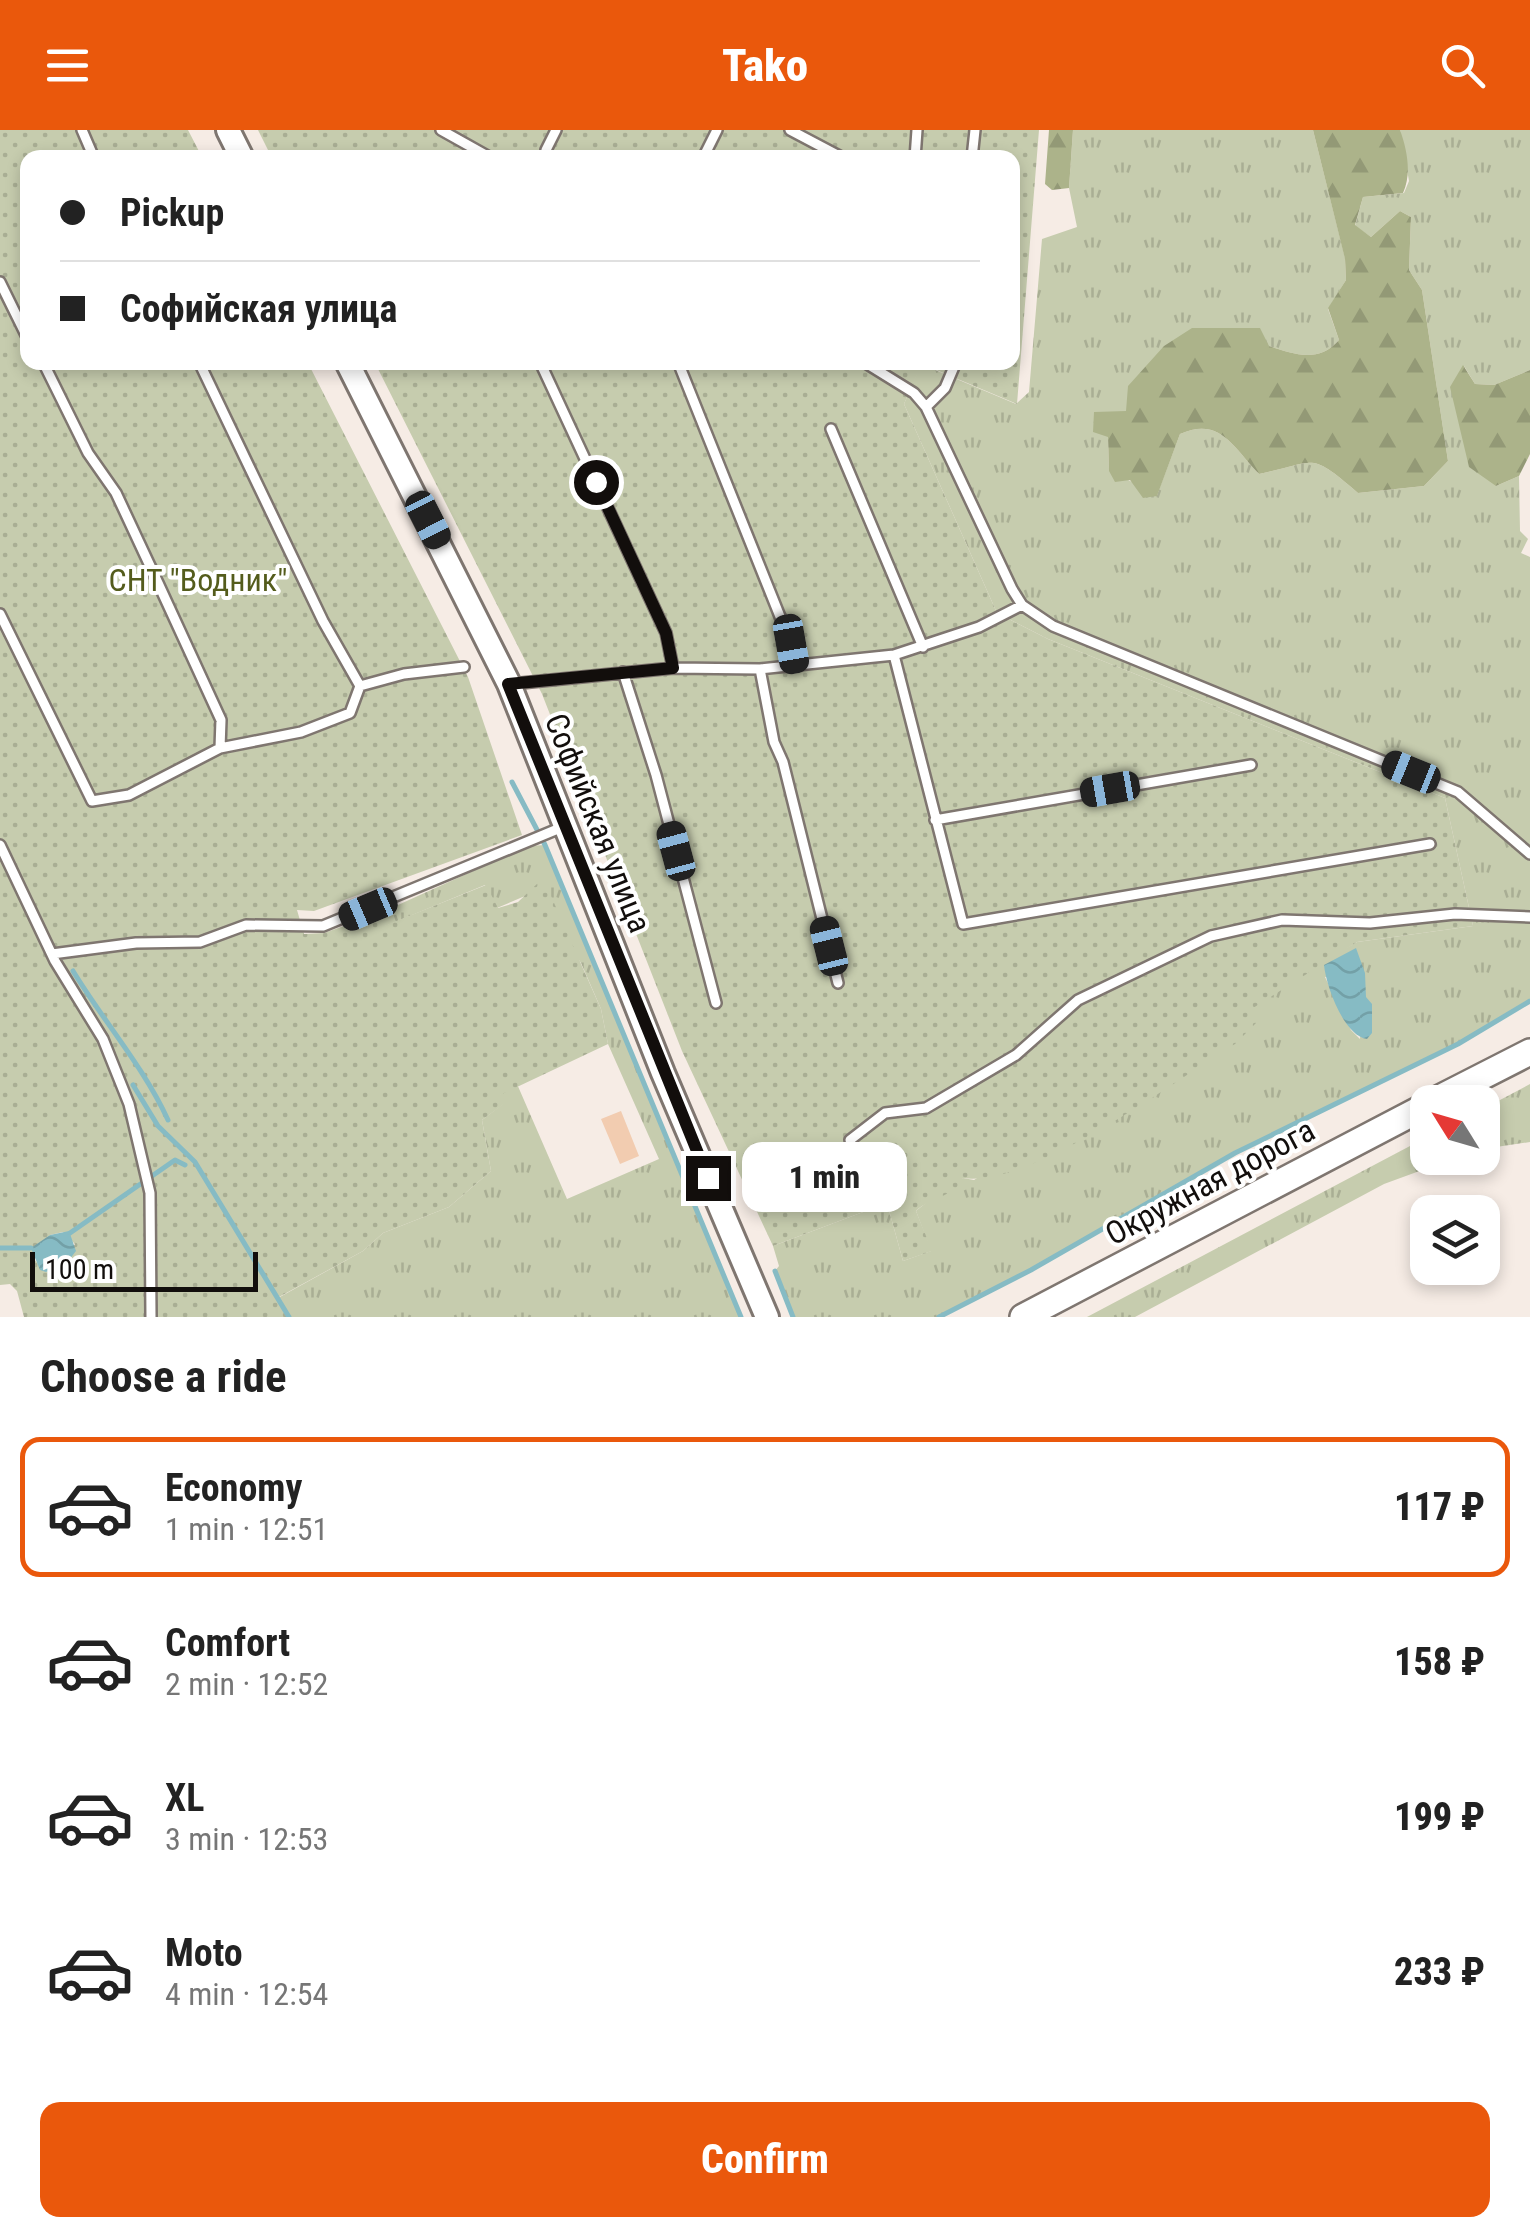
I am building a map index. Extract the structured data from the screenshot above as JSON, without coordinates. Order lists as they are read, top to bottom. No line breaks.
{"streets":{"main road":["Софийская улица","Окружная дорога"]},"parks":["СНТ \"Водник\""],"scale_bar":"100 m","north":"top left","page":{"header":"Tako","banner":["Pickup","Софийская улица"],"bubble":"1 min","scale":"100 m","heading":"Choose a ride","list":[{"name":"Economy","note":"1 min · 12:51","value":"117 ₽"},{"name":"Comfort","note":"2 min · 12:52","value":"158 ₽"},{"name":"XL","note":"3 min · 12:53","value":"199 ₽"},{"name":"Moto","note":"4 min · 12:54","value":"233 ₽"}],"buttons":"Confirm"}}
